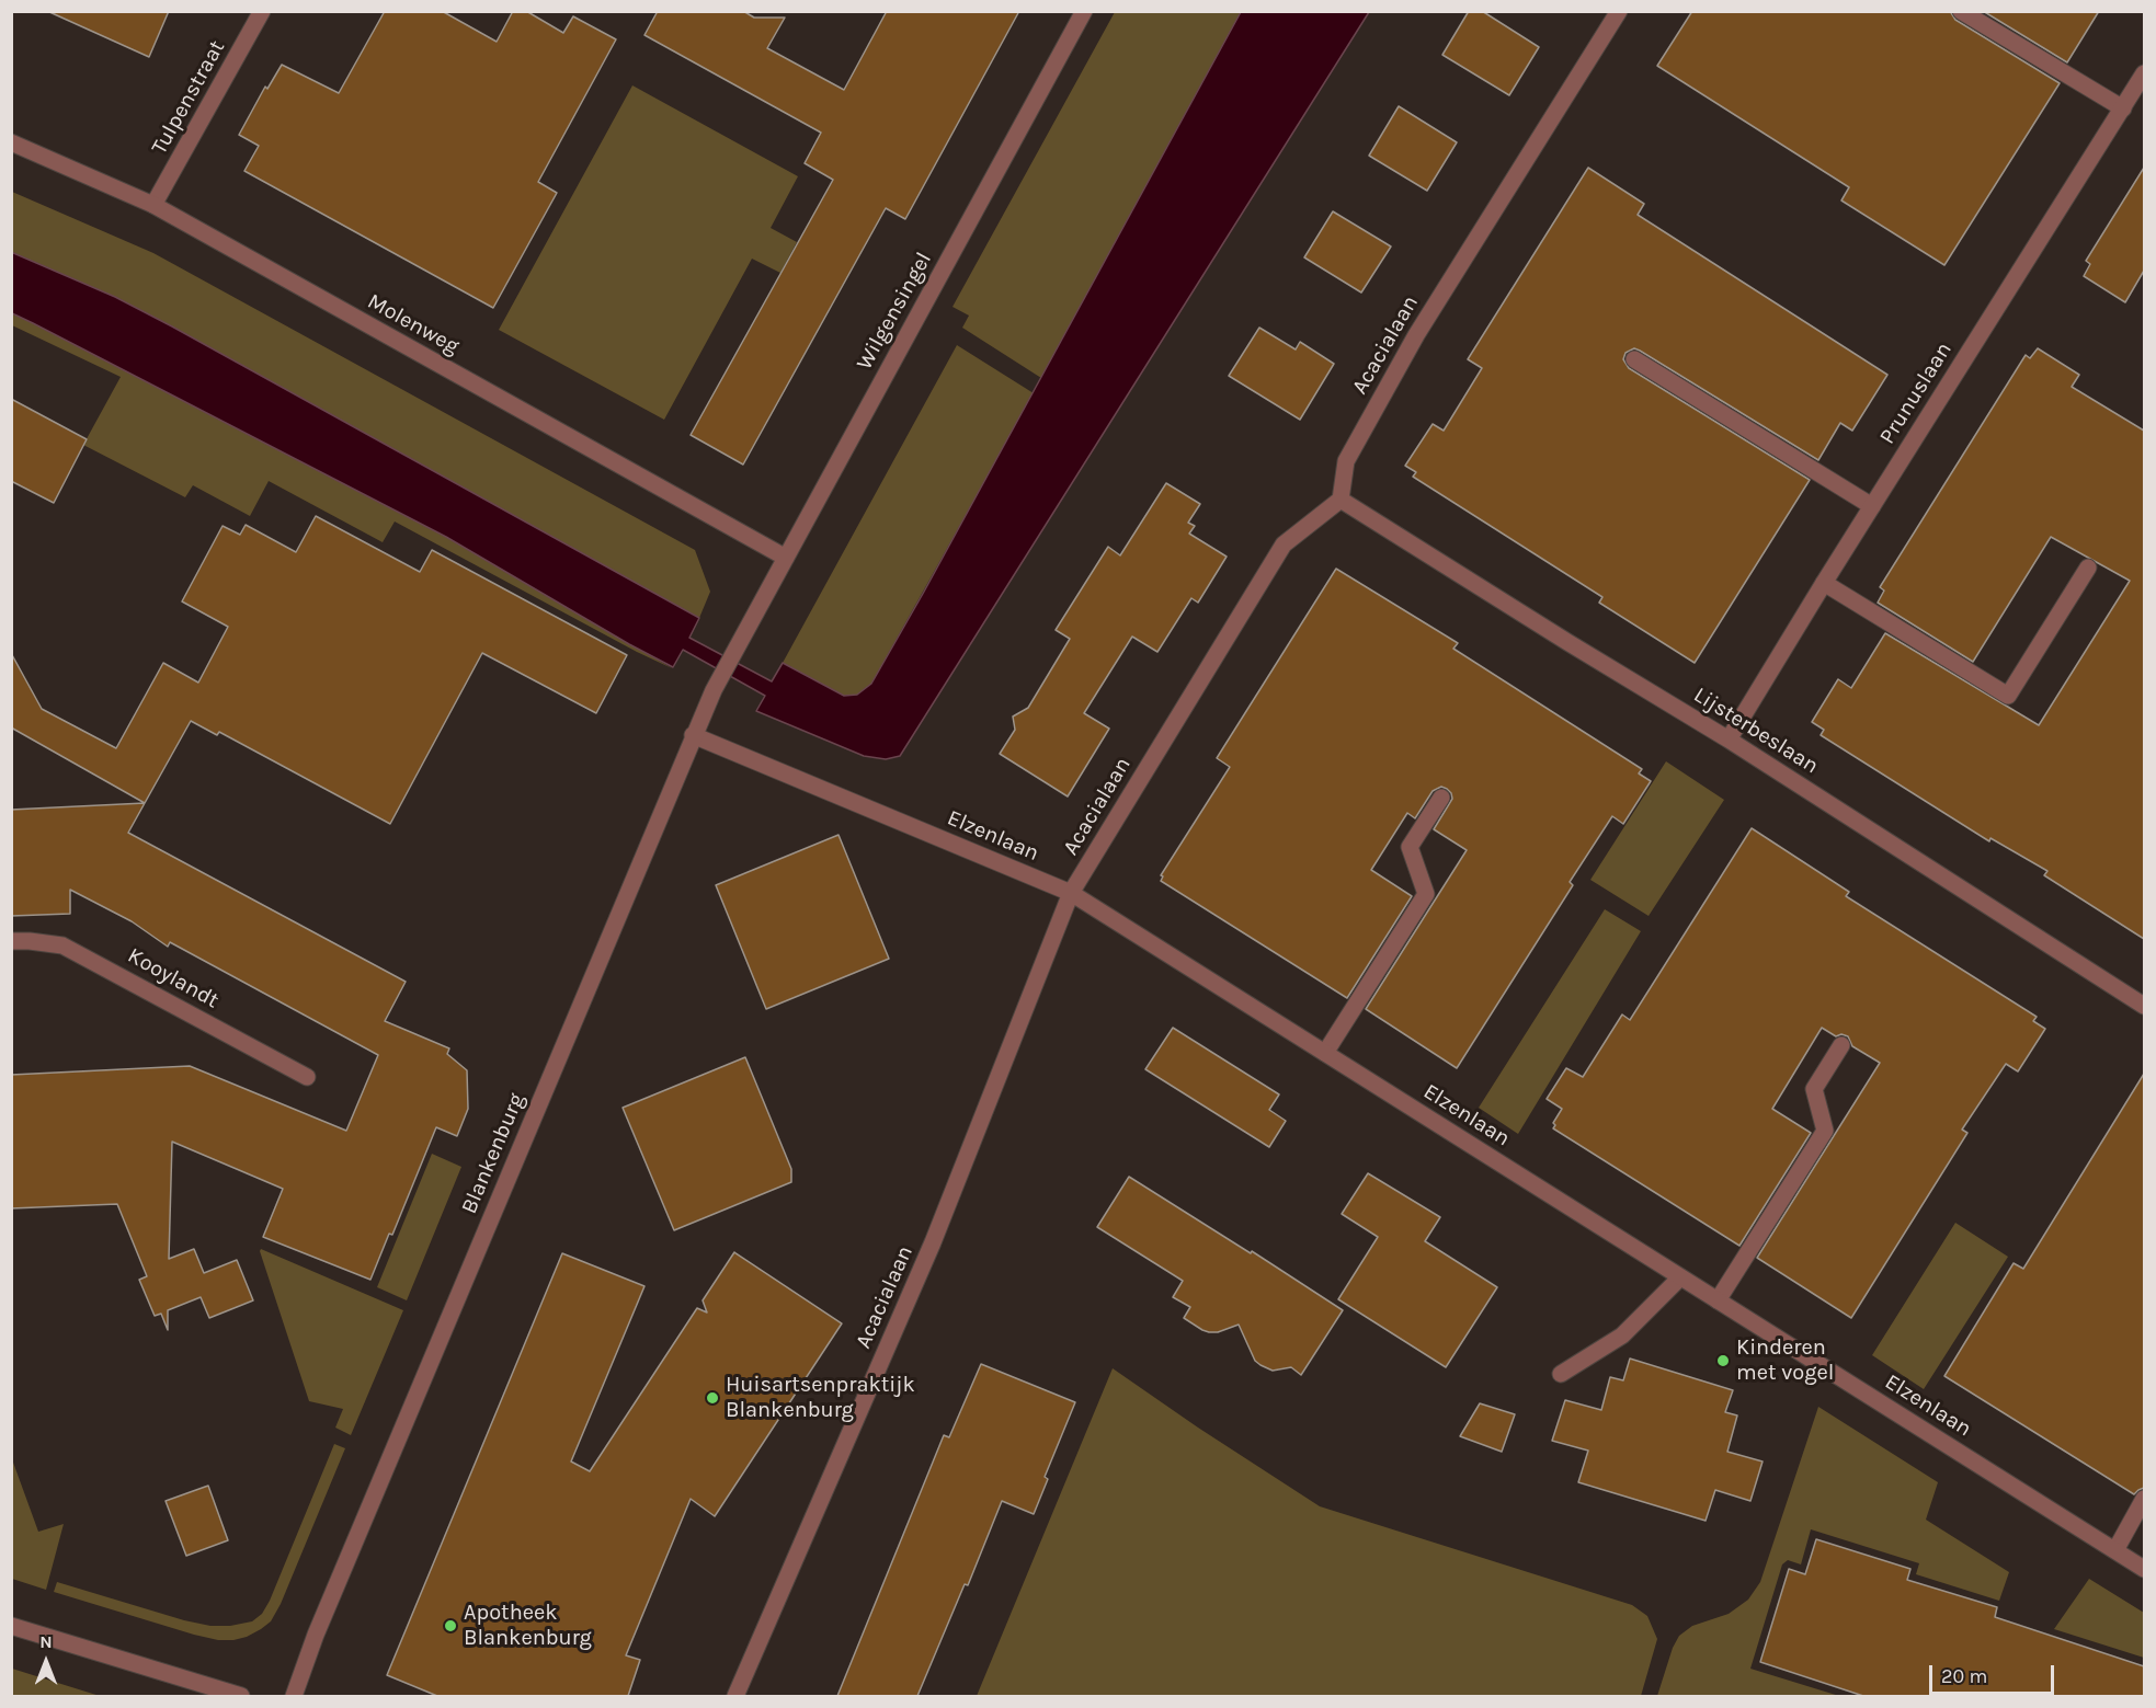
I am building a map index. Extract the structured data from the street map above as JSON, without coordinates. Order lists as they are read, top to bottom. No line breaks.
{"streets":{"street":["Tulpenstraat","Wilgensingel","Molenweg","Acacialaan","Prunuslaan","Lijsterbeslaan","Elzenlaan","Kooylandt","Blankenburg"]},"crossings":[["Tulpenstraat","Molenweg"],["Wilgensingel","Molenweg"],["Wilgensingel","Blankenburg"],["Acacialaan","Lijsterbeslaan"],["Acacialaan","Elzenlaan"],["Prunuslaan","Lijsterbeslaan"],["Elzenlaan","Blankenburg"]],"places":["Kinderen met vogel","Huisartsenpraktijk Blankenburg","Apotheek Blankenburg"],"scale_bar":"20 m","north":"top"}
